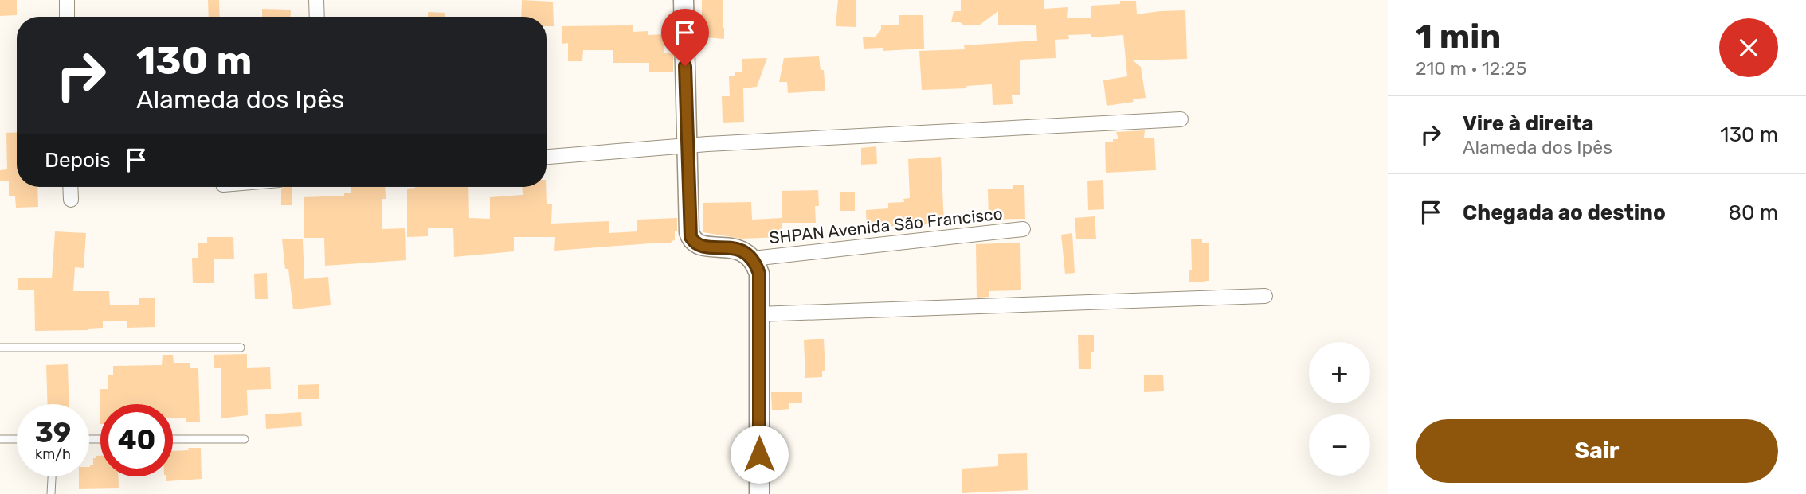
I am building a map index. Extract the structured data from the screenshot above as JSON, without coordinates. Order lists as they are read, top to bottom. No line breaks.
{"streets":{"street":["SHPAN Avenida São Francisco"]},"page":{"heading":["1 min","210 m · 12:25"],"turn":["130 m","Alameda dos Ipês"],"list":[{"name":"Vire à direita","note":"Alameda dos Ipês","value":"130 m"},{"name":"Chegada ao destino","value":"80 m"}],"then":"Depois","map_buttons":["+","−"],"speed":"39 km/h","limit":"40","buttons":"Sair"}}
